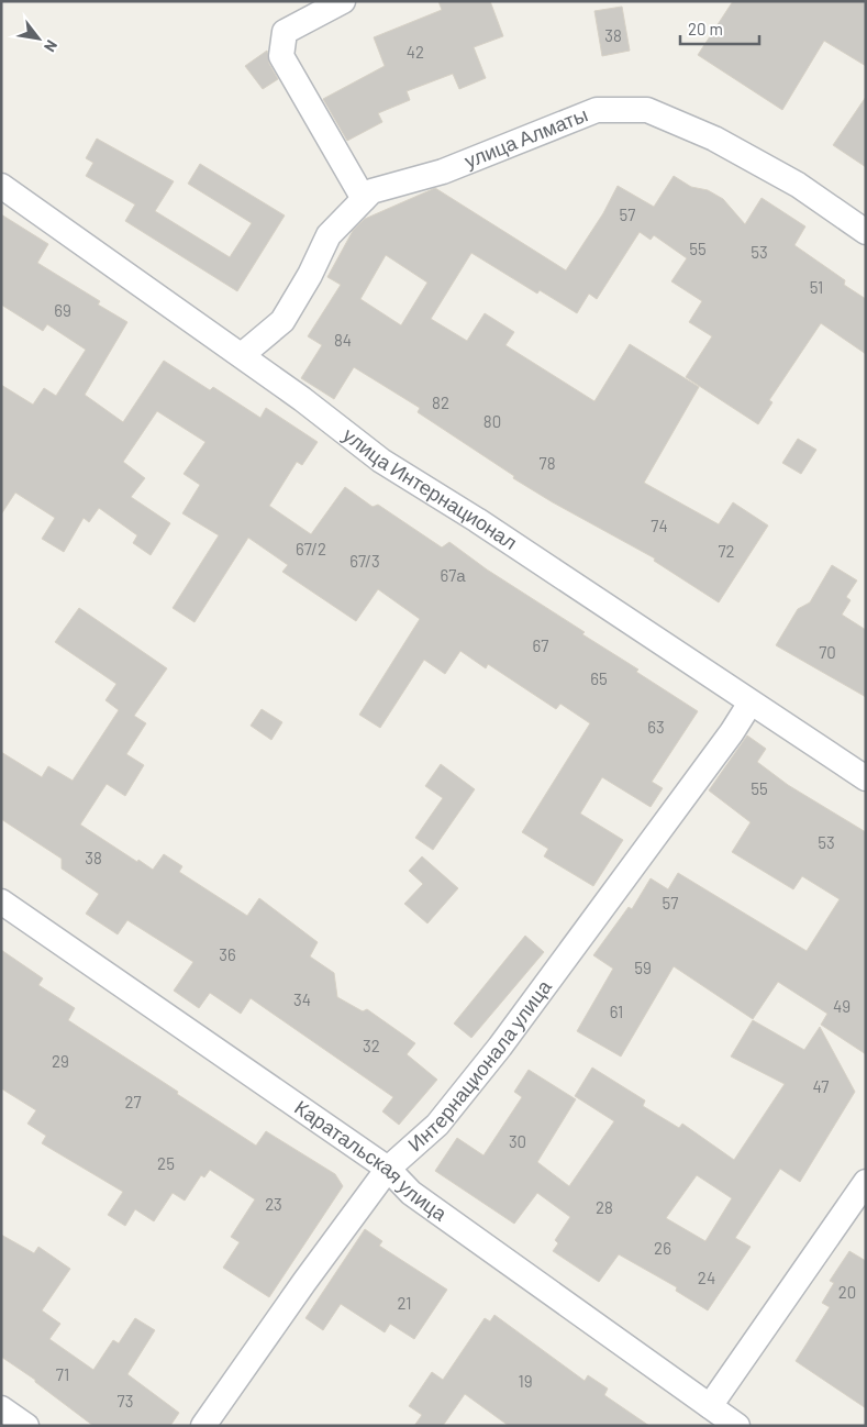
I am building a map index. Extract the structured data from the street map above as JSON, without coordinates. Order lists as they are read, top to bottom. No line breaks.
{"streets":{"street":["улица Алматы","улица Интернационал","Интернационала улица","Каратальская улица"]},"crossings":[["улица Алматы","улица Интернационал"],["улица Интернационал","Интернационала улица"],["Интернационала улица","Каратальская улица"]],"house_numbers":["38","42","57","55","53","51","69","84","82","80","78","74","67/2","72","67/3","67а","67","70","65","63","55","53","38","57","36","59","34","49","61","32","29","47","27","30","25","23","28","26","24","20","21","71","19","73"],"scale_bar":"20 m","north":"bottom right"}
